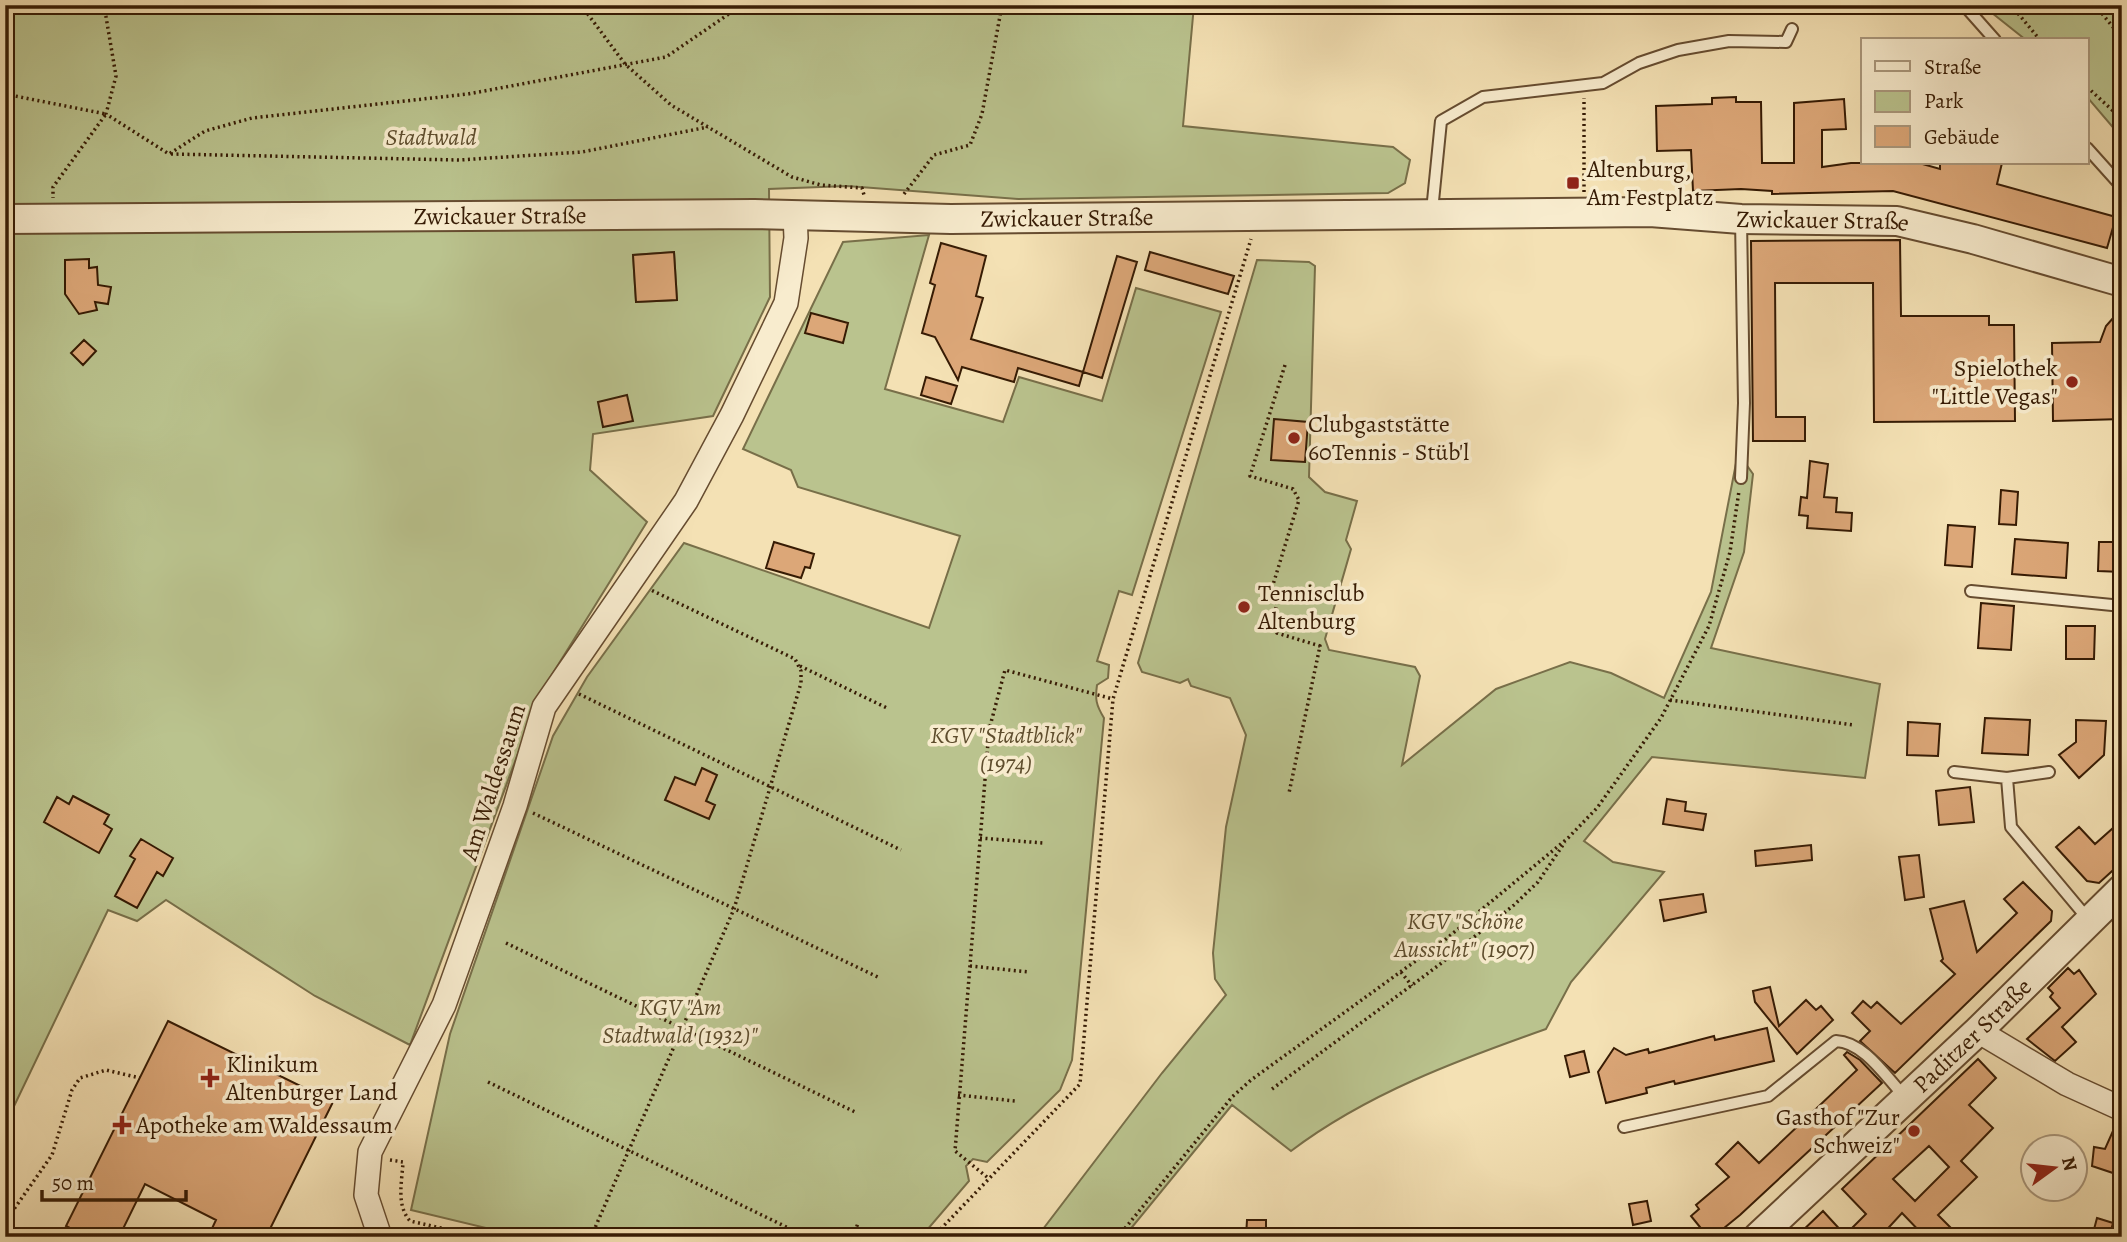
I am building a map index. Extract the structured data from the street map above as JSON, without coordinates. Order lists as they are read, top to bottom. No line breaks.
{"streets":{"street":["Zwickauer Straße","Am Waldessaum","Paditzer Straße"]},"crossings":[["Zwickauer Straße","Am Waldessaum"]],"parks":["Stadtwald","KGV \"Stadtblick\" (1974)","KGV \"Schöne Aussicht\" (1907)","KGV \"Am Stadtwald (1932)\""],"places":{"transit":["Altenburg, Am Festplatz"],"other":["Spielothek \"Little Vegas\"","Clubgaststätte 60Tennis - Stüb'l","Tennisclub Altenburg","Gasthof \"Zur Schweiz\""],"health":["Klinikum Altenburger Land","Apotheke am Waldessaum"]},"legend":["Straße","Park","Gebäude"],"scale_bar":"50 m","north":"right"}
